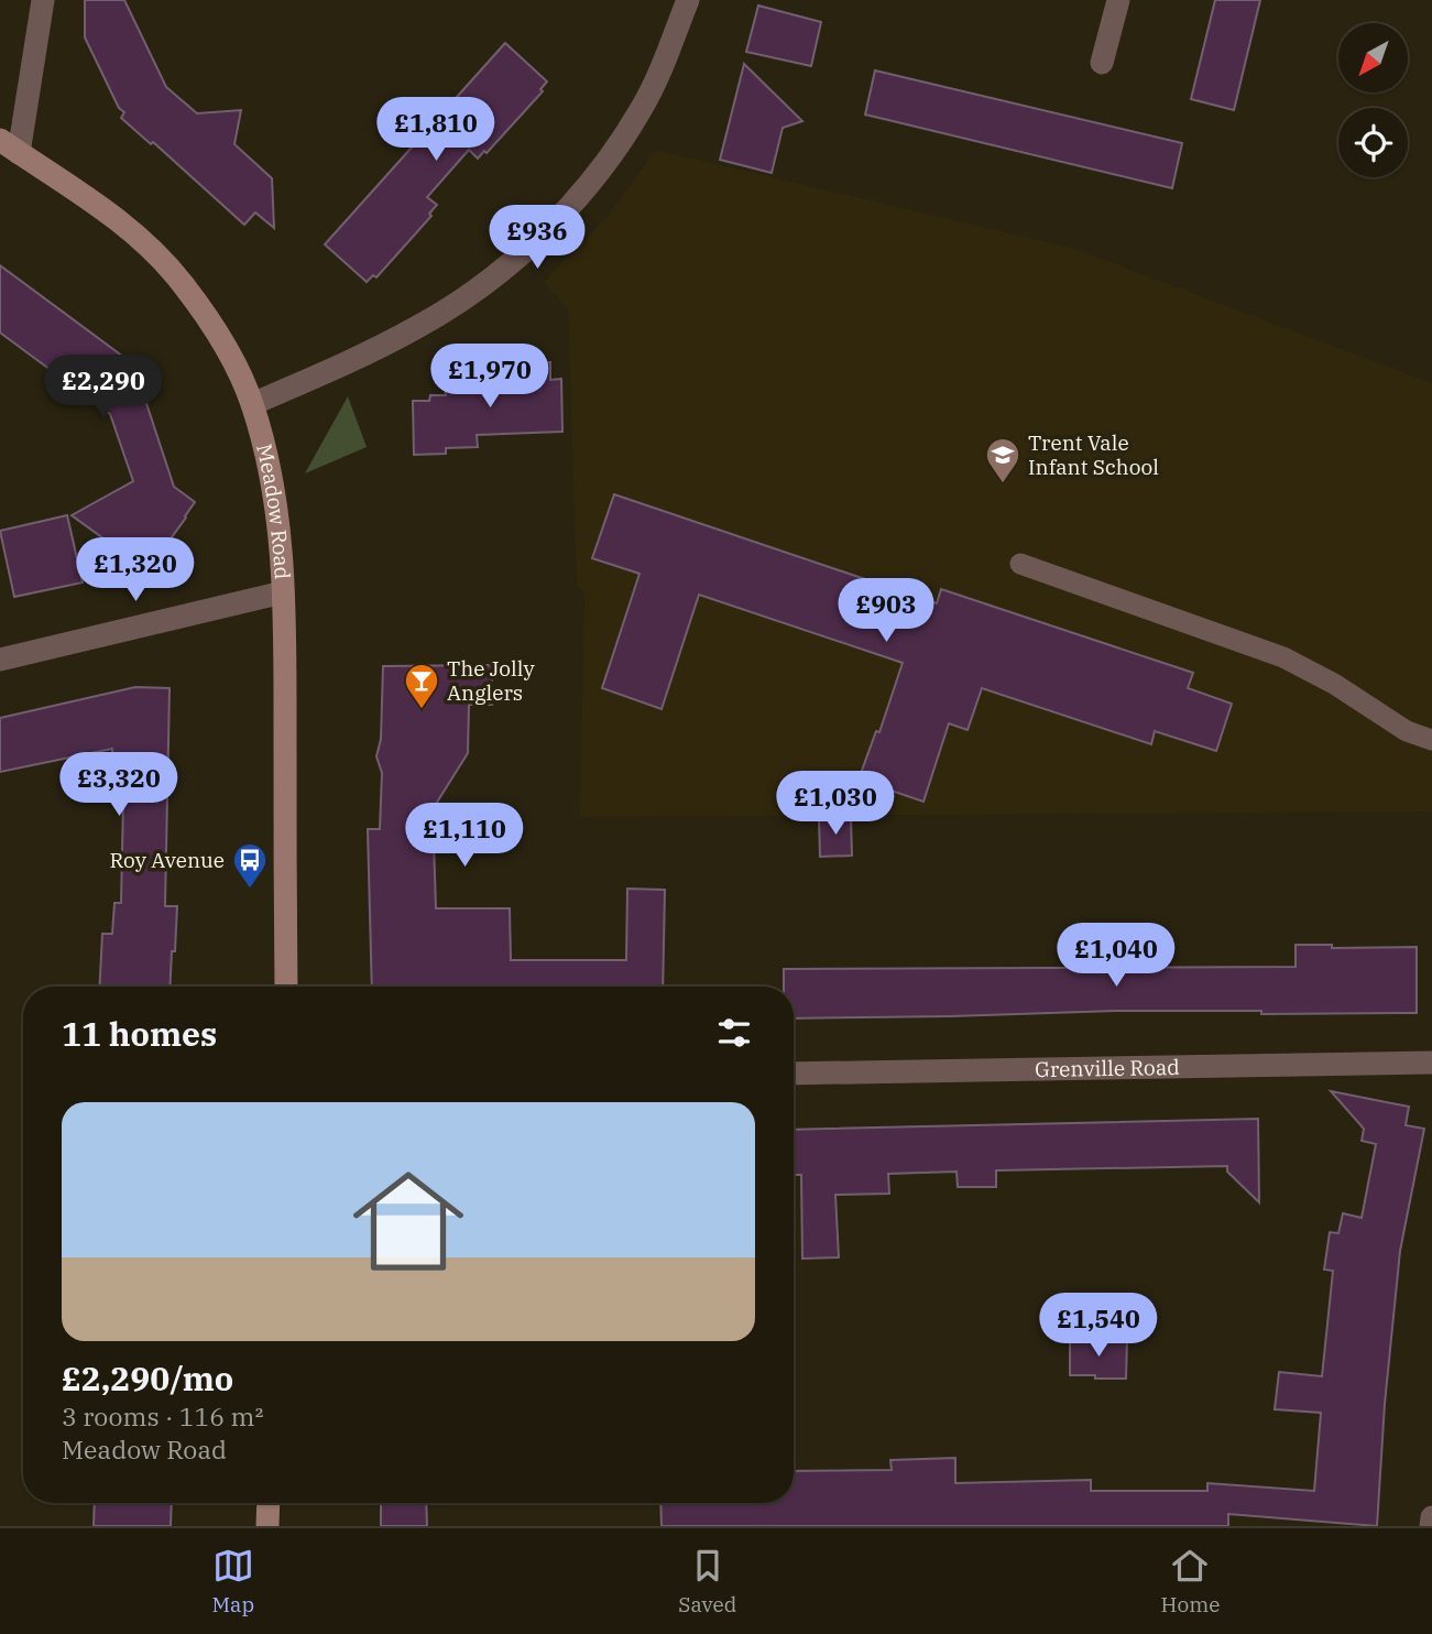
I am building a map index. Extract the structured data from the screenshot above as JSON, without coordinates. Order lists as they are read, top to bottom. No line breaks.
{"streets":{"street":["Meadow Road","Grenville Road"]},"places":{"school or university":["Trent Vale Infant School"],"bar":["The Jolly Anglers"],"bus stop":["Roy Avenue"]},"north":"bottom left","page":{"price":["£1,810","£936","£1,970","£2,290","£1,320","£903","£3,320","£1,030","£1,110","£1,040","£1,540"],"heading":"11 homes","list":[{"name":"£2,290/mo","note":"3 rooms · 116 m² · Meadow Road"}],"tabs":["Map","Saved","Home"]}}
